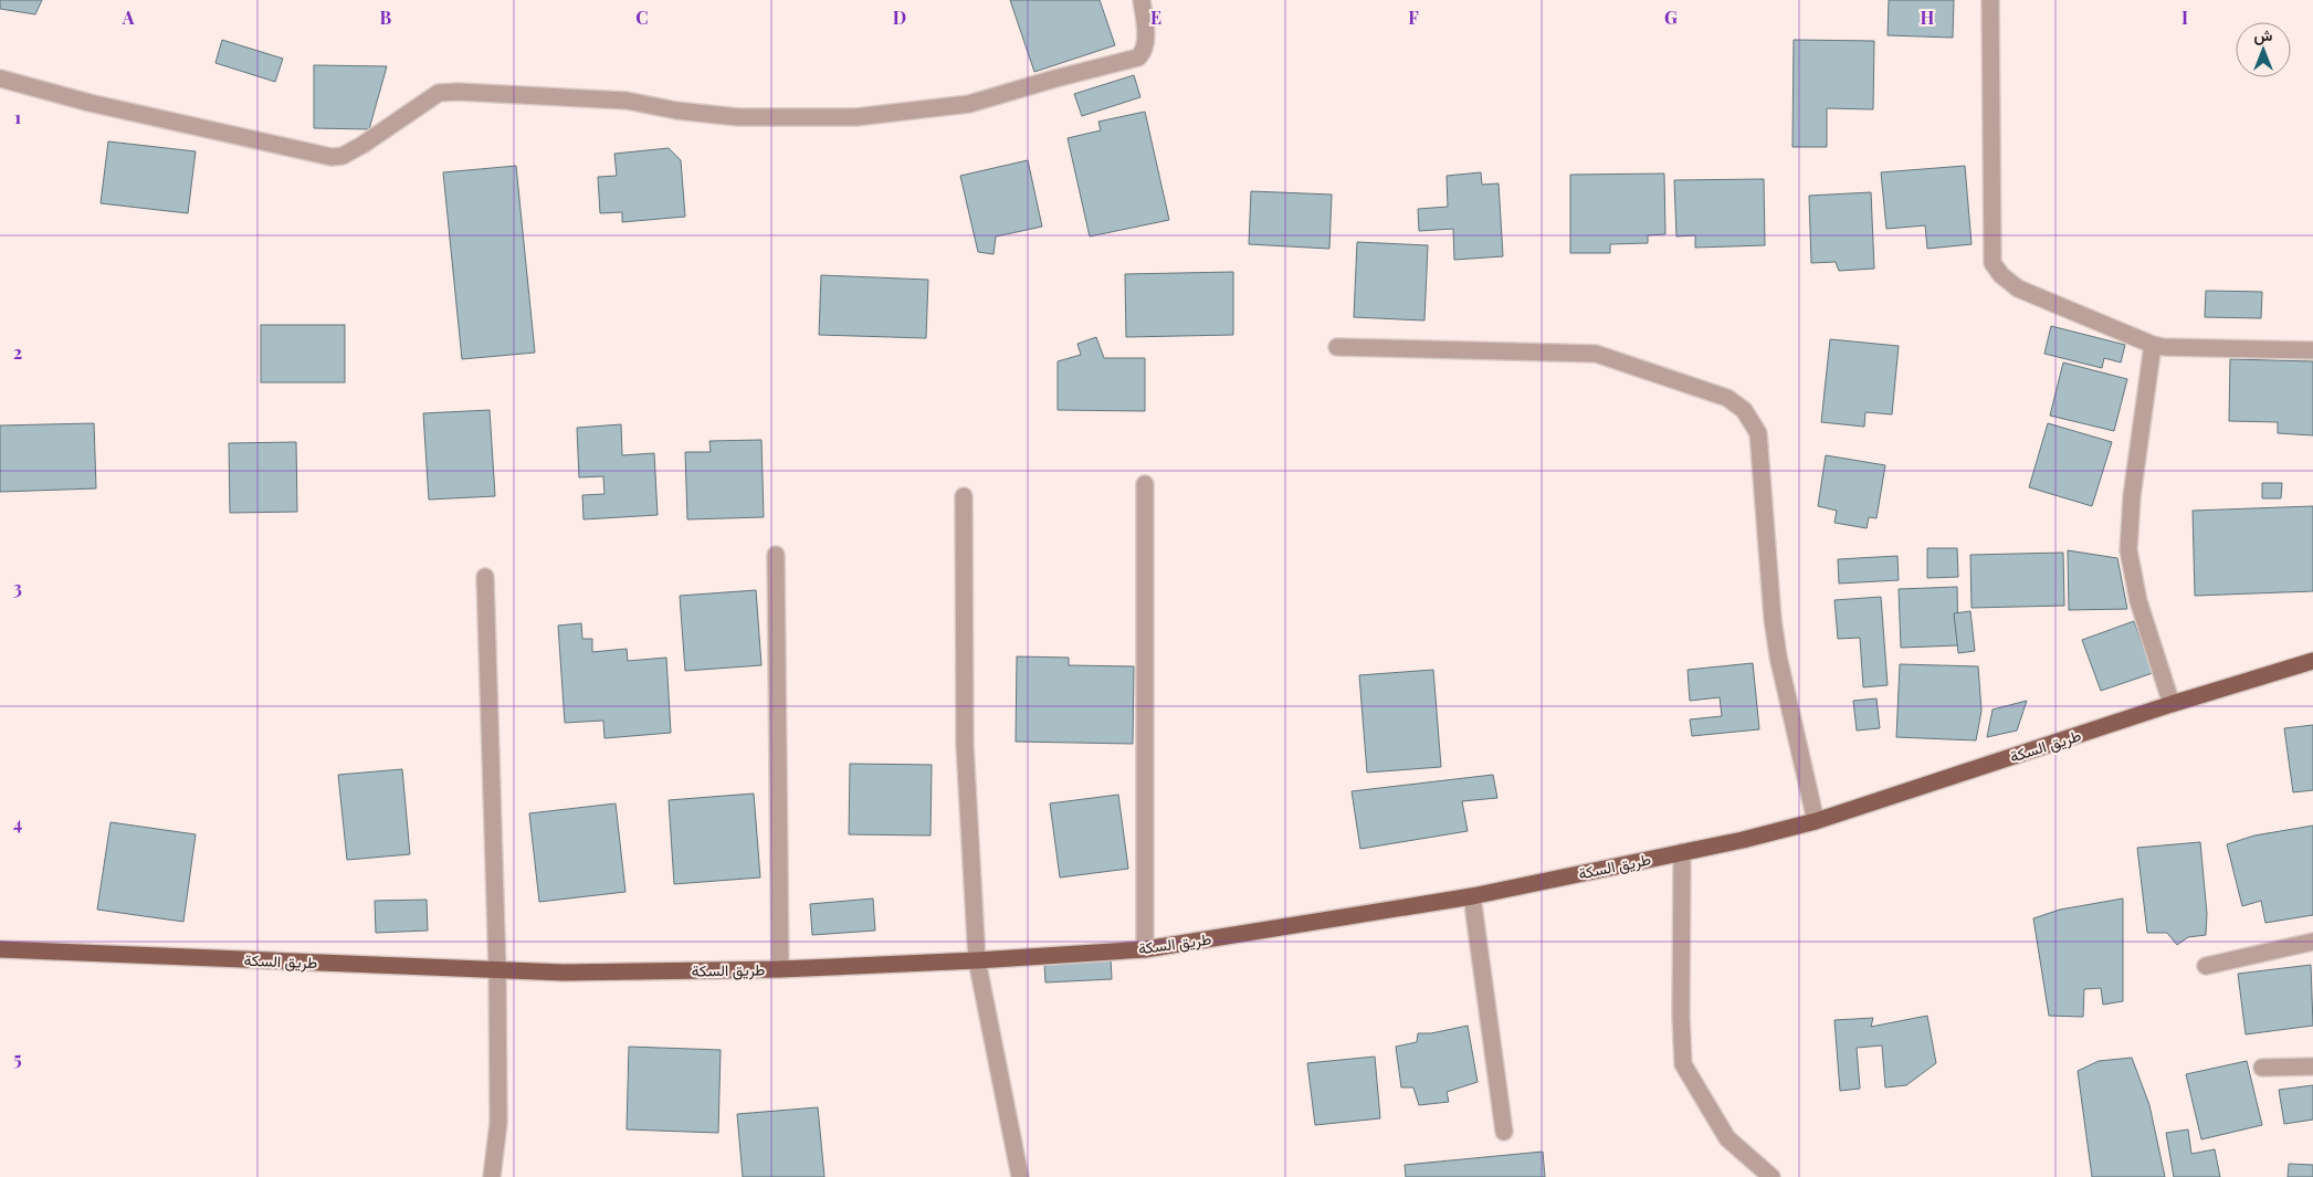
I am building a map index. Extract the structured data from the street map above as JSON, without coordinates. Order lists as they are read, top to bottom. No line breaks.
{"streets":{"main road":["طريق السكة"]},"north":"top","grid":{"columns":["A","B","C","D","E","F","G","H","I"],"rows":["1","2","3","4","5"]}}
